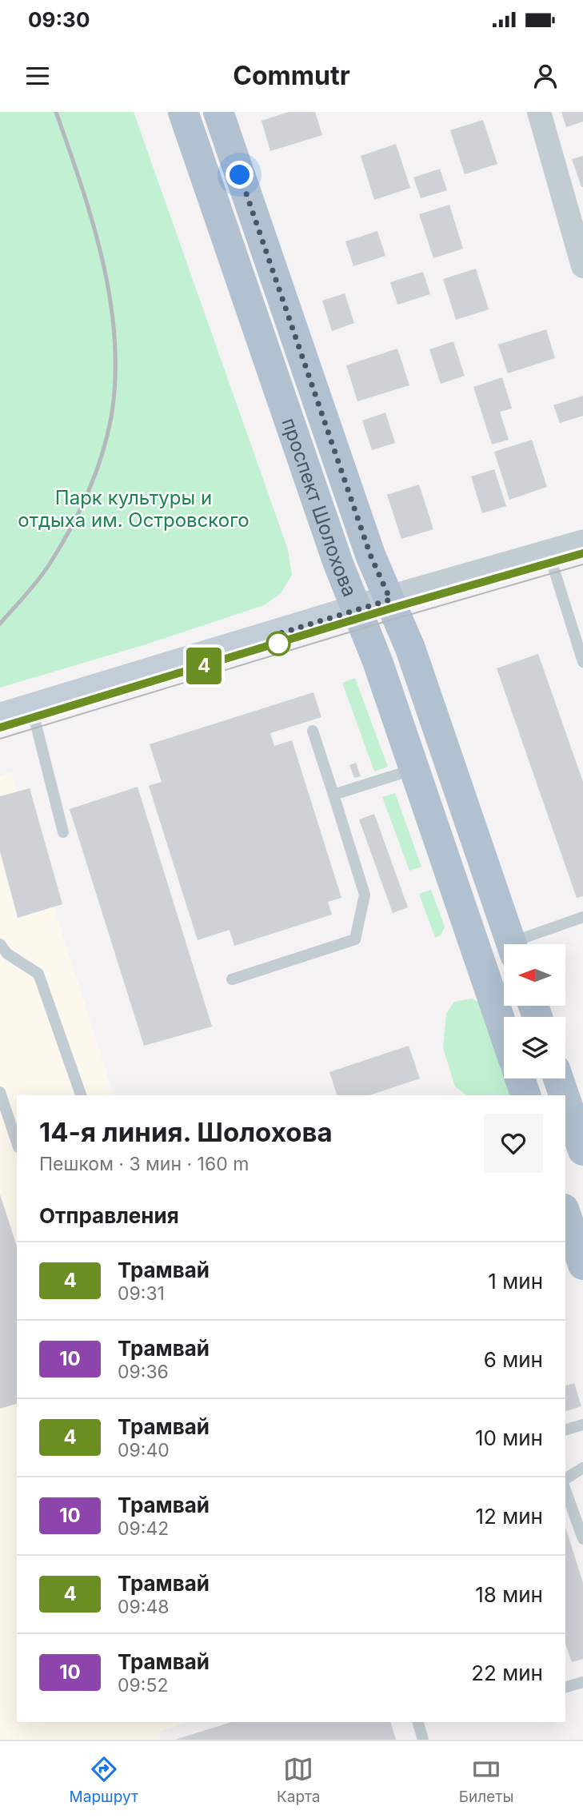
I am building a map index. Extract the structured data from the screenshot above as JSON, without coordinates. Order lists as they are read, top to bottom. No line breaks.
{"streets":{"main road":["проспект Шолохова"]},"parks":["Парк культуры и отдыха им. Островского"],"lines":["tram line 4"],"north":"left","page":{"status":"09:30","header":"Commutr","on_map":"4","heading":[["14-я линия. Шолохова","Пешком · 3 мин · 160 m"],"Отправления"],"list":[{"mark":"4","name":"Трамвай","note":"09:31","value":"1 мин"},{"mark":"10","name":"Трамвай","note":"09:36","value":"6 мин"},{"mark":"4","name":"Трамвай","note":"09:40","value":"10 мин"},{"mark":"10","name":"Трамвай","note":"09:42","value":"12 мин"},{"mark":"4","name":"Трамвай","note":"09:48","value":"18 мин"},{"mark":"10","name":"Трамвай","note":"09:52","value":"22 мин"}],"tabs":["Маршрут","Карта","Билеты"]}}
